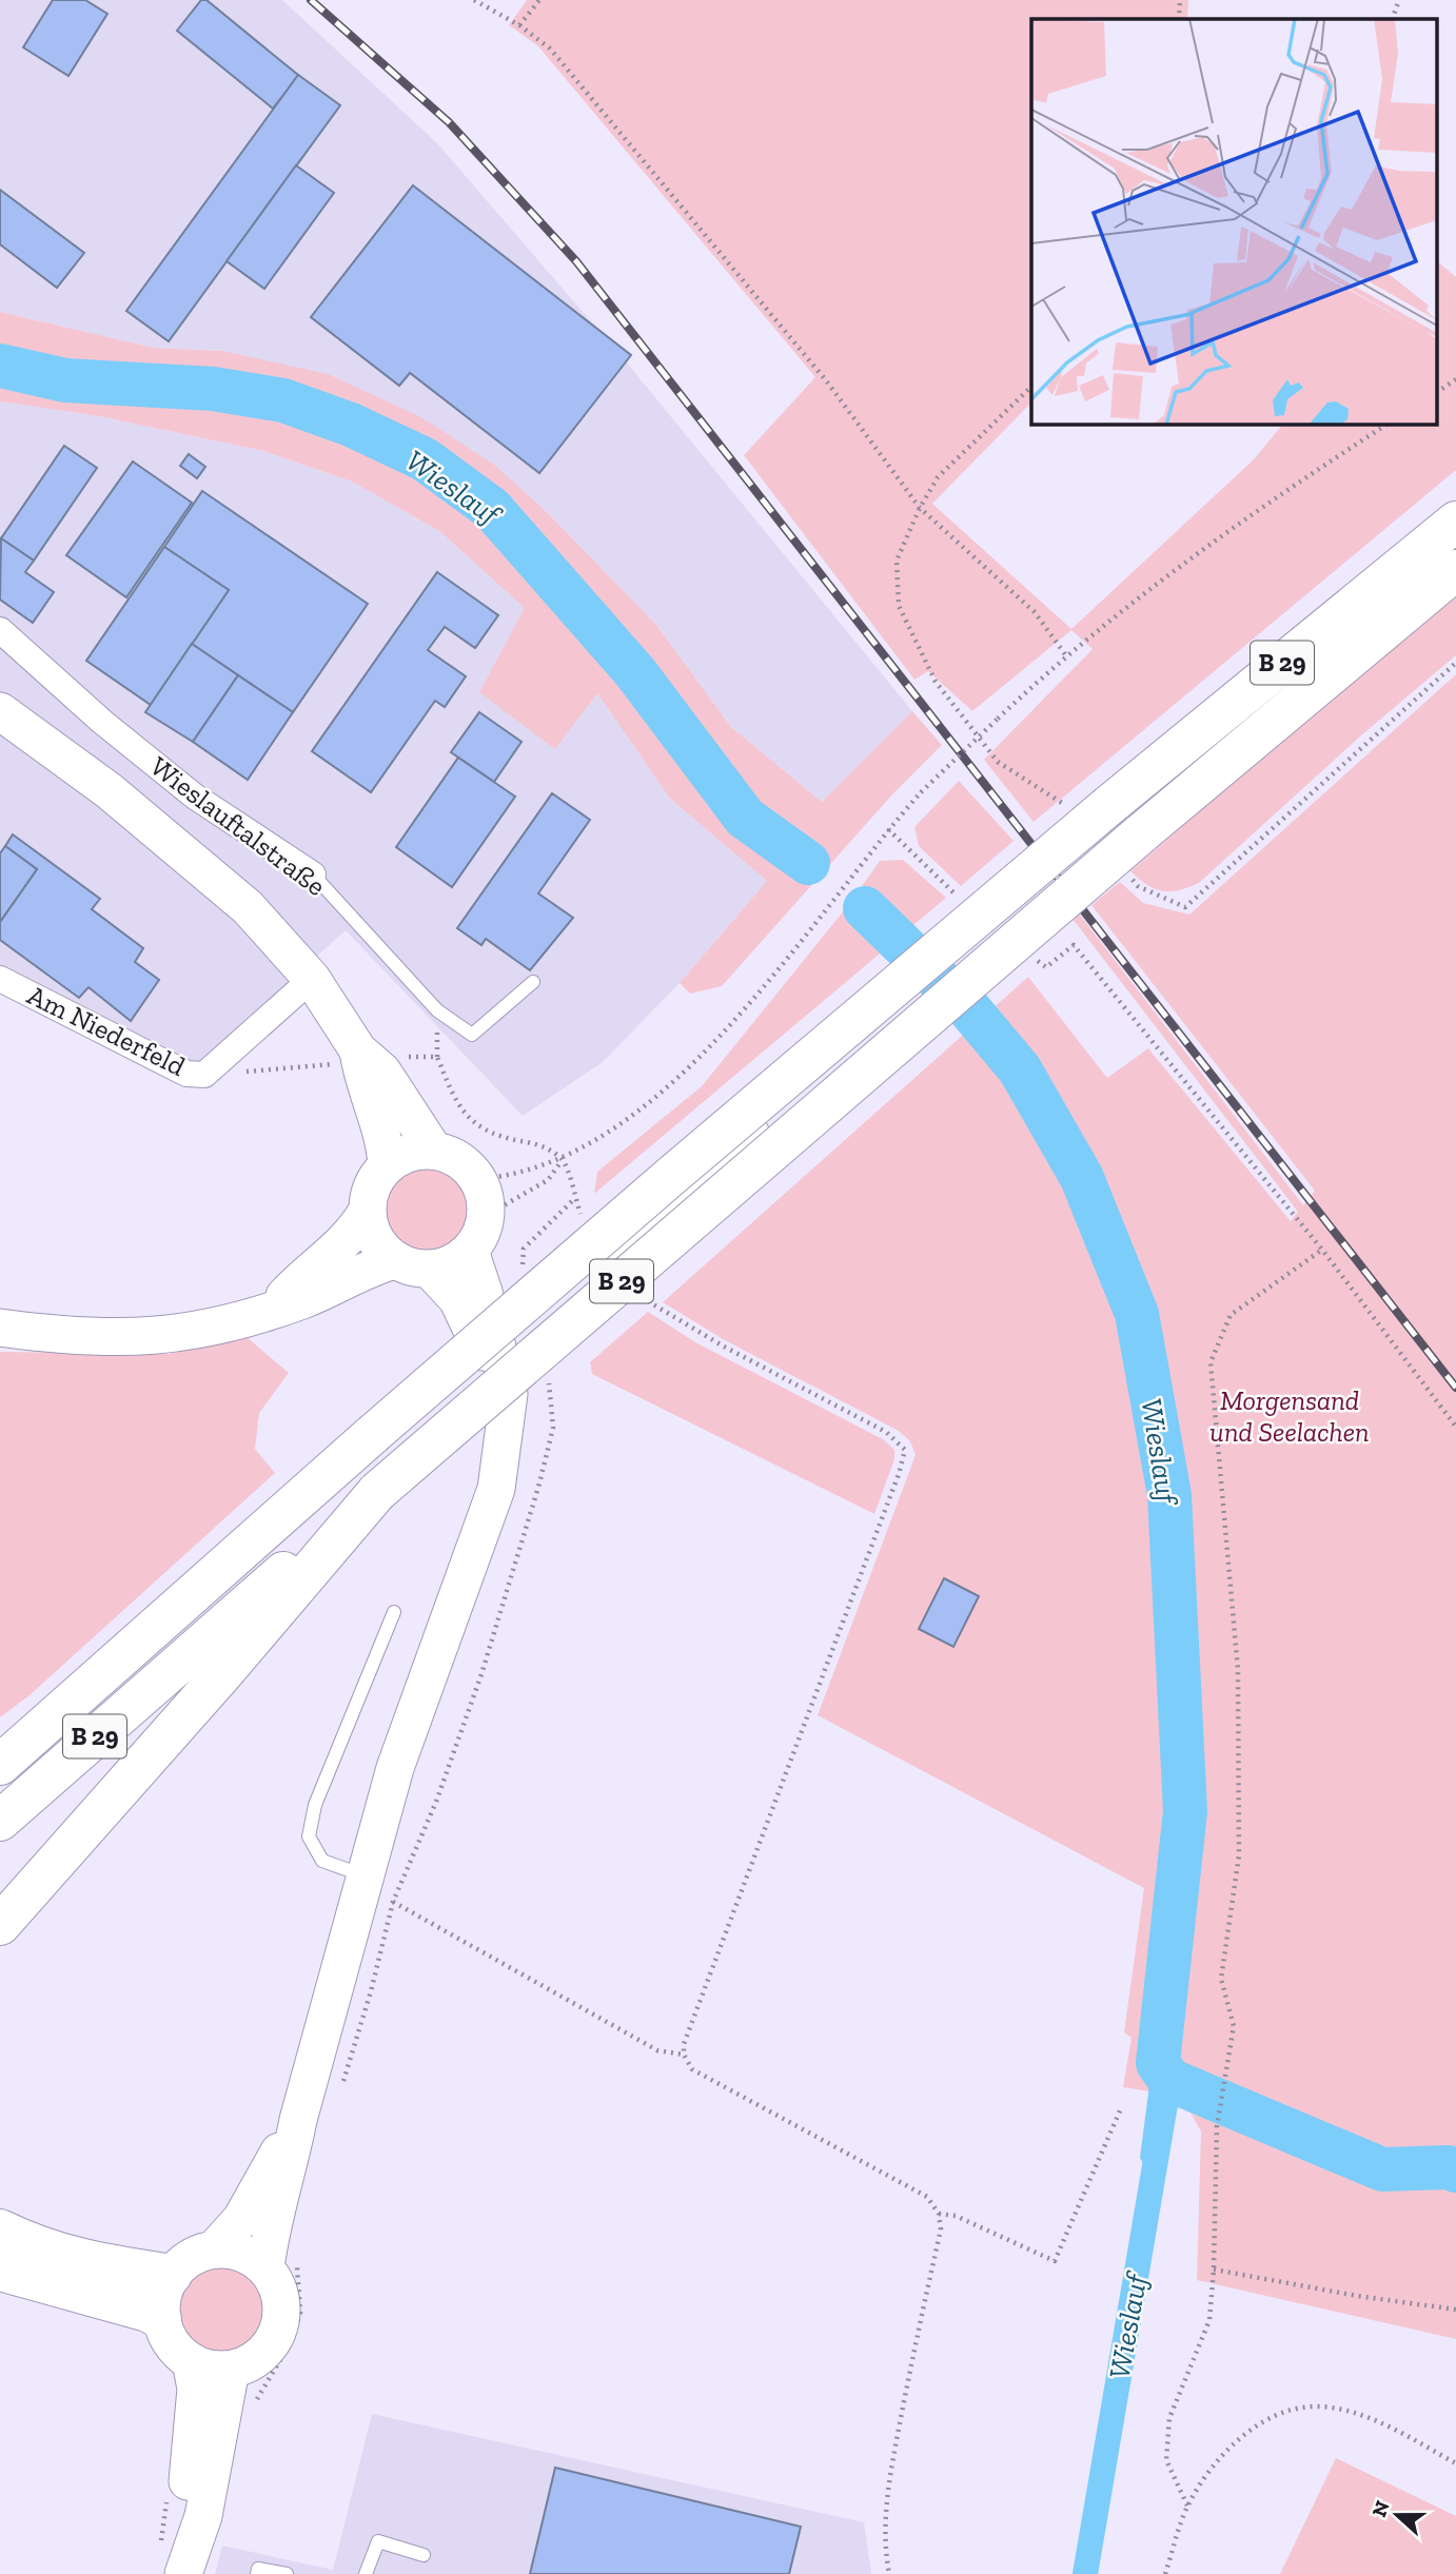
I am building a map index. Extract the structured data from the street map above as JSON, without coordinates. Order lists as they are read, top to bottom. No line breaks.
{"streets":{"highway":["B 29"],"main road":["Wieslauftalstraße"],"street":["Am Niederfeld"]},"crossings":[["Wieslauftalstraße","Am Niederfeld"]],"water":["Wieslauf"],"parks":["Morgensand und Seelachen"],"north":"left"}
